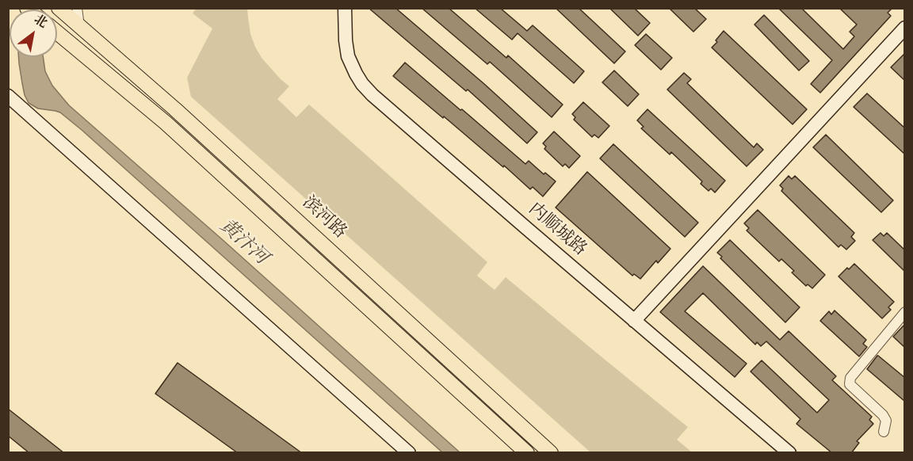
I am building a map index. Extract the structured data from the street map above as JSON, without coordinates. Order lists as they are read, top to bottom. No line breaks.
{"streets":{"main road":["滨河路"],"street":["内顺城路"]},"water":["黄汴河"],"north":"top right"}
